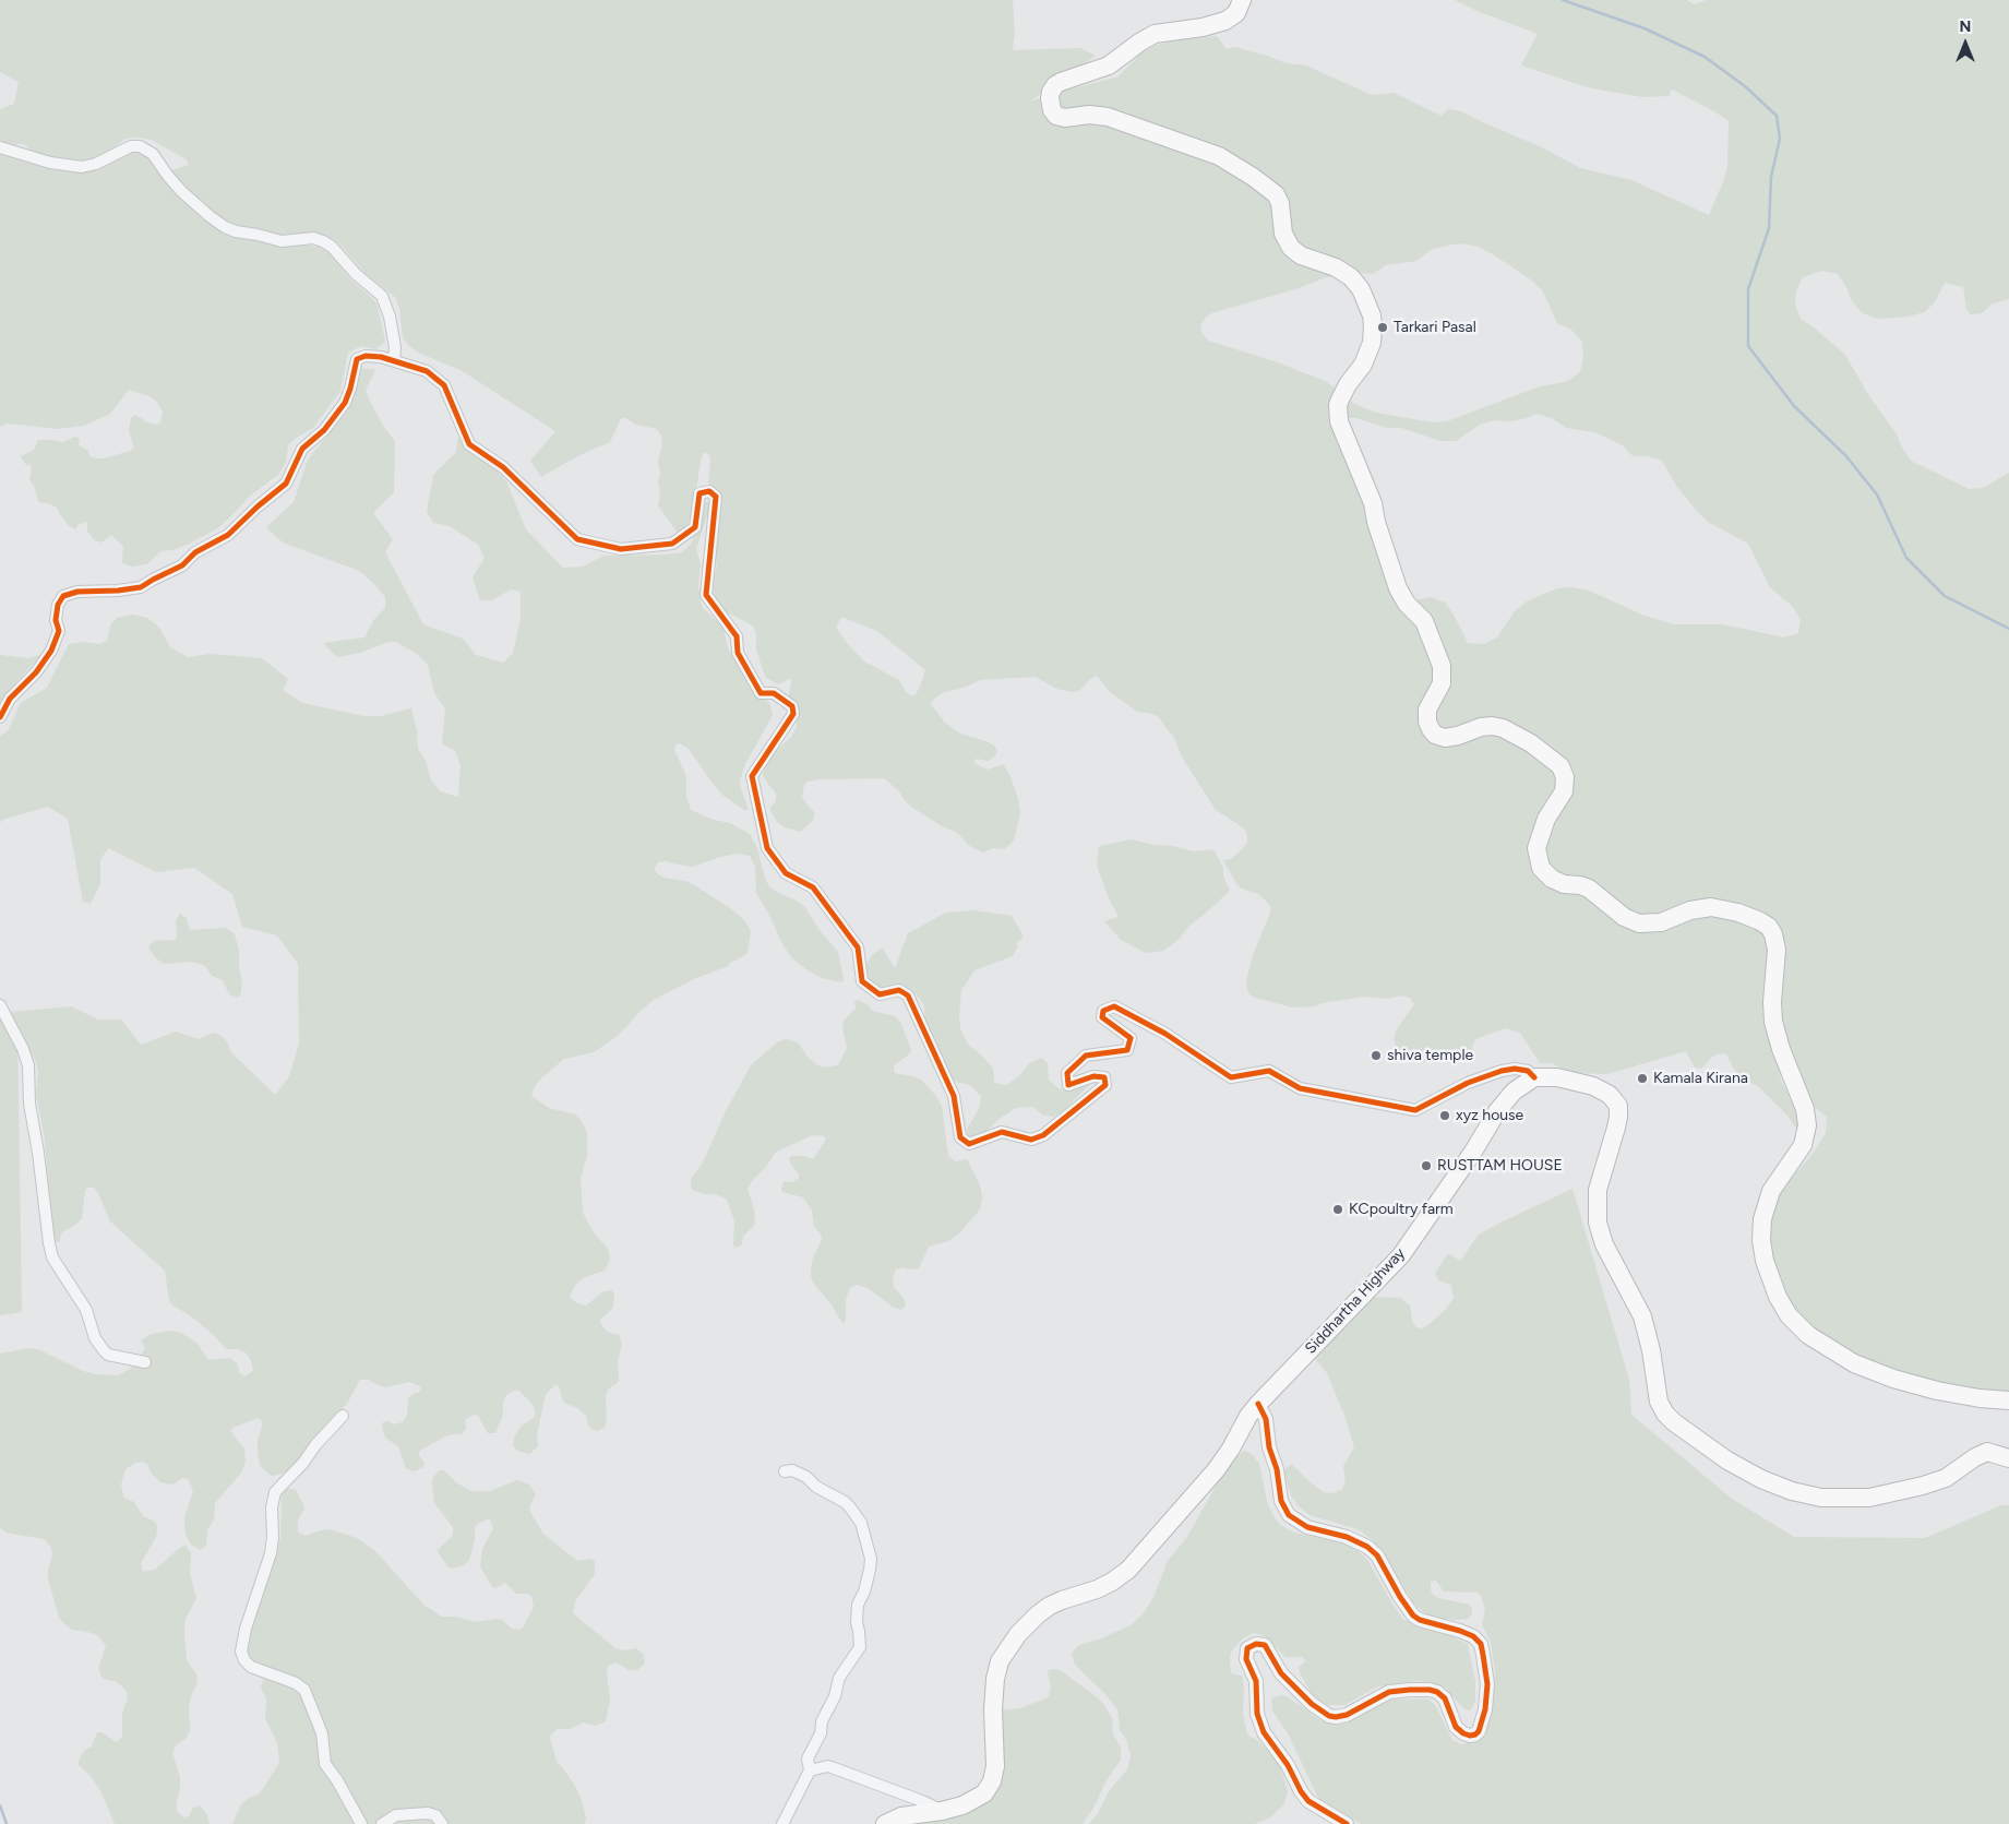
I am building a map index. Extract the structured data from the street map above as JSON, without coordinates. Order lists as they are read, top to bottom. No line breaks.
{"streets":{"highway":["Siddhartha Highway"]},"places":["Tarkari Pasal","shiva temple","Kamala Kirana","xyz house","RUSTTAM HOUSE","KCpoultry farm"],"north":"top"}
